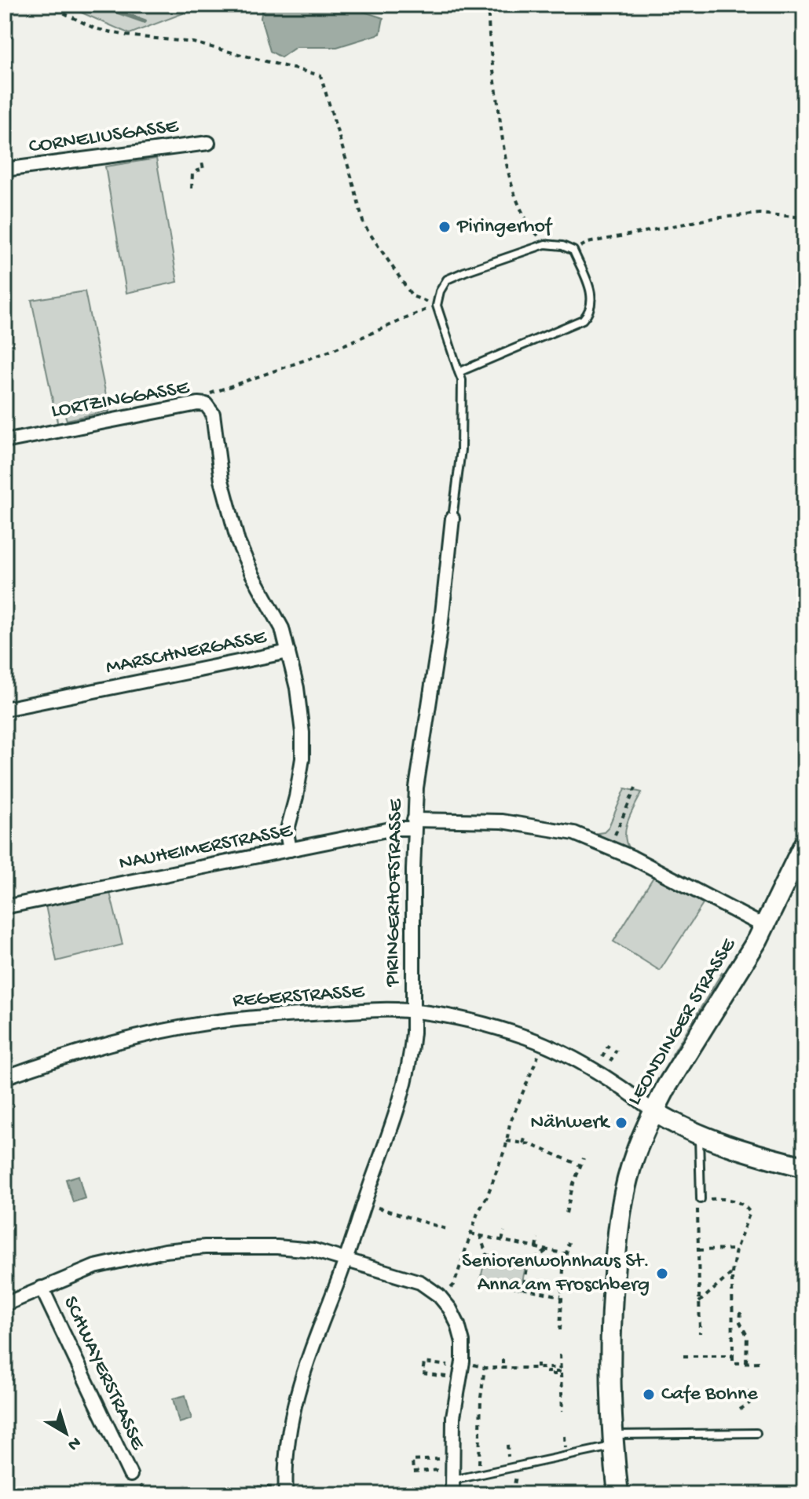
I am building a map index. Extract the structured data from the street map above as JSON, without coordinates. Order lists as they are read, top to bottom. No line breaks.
{"streets":{"street":["CORNELIUSGASSE","LORTZINGGASSE","MARSCHNERGASSE","NAUHEIMERSTRASSE","PIRINGERHOFSTRASSE","REGERSTRASSE","LEONDINGER STRASSE","SCHWAYERSTRASSE"]},"crossings":[["LORTZINGGASSE","MARSCHNERGASSE"],["MARSCHNERGASSE","NAUHEIMERSTRASSE"],["NAUHEIMERSTRASSE","PIRINGERHOFSTRASSE"],["NAUHEIMERSTRASSE","LEONDINGER STRASSE"],["PIRINGERHOFSTRASSE","REGERSTRASSE"],["REGERSTRASSE","LEONDINGER STRASSE"]],"places":["Piringerhof","Nähwerk","Seniorenwohnhaus St. Anna am Froschberg","Cafe Bohne"],"north":"bottom right"}
